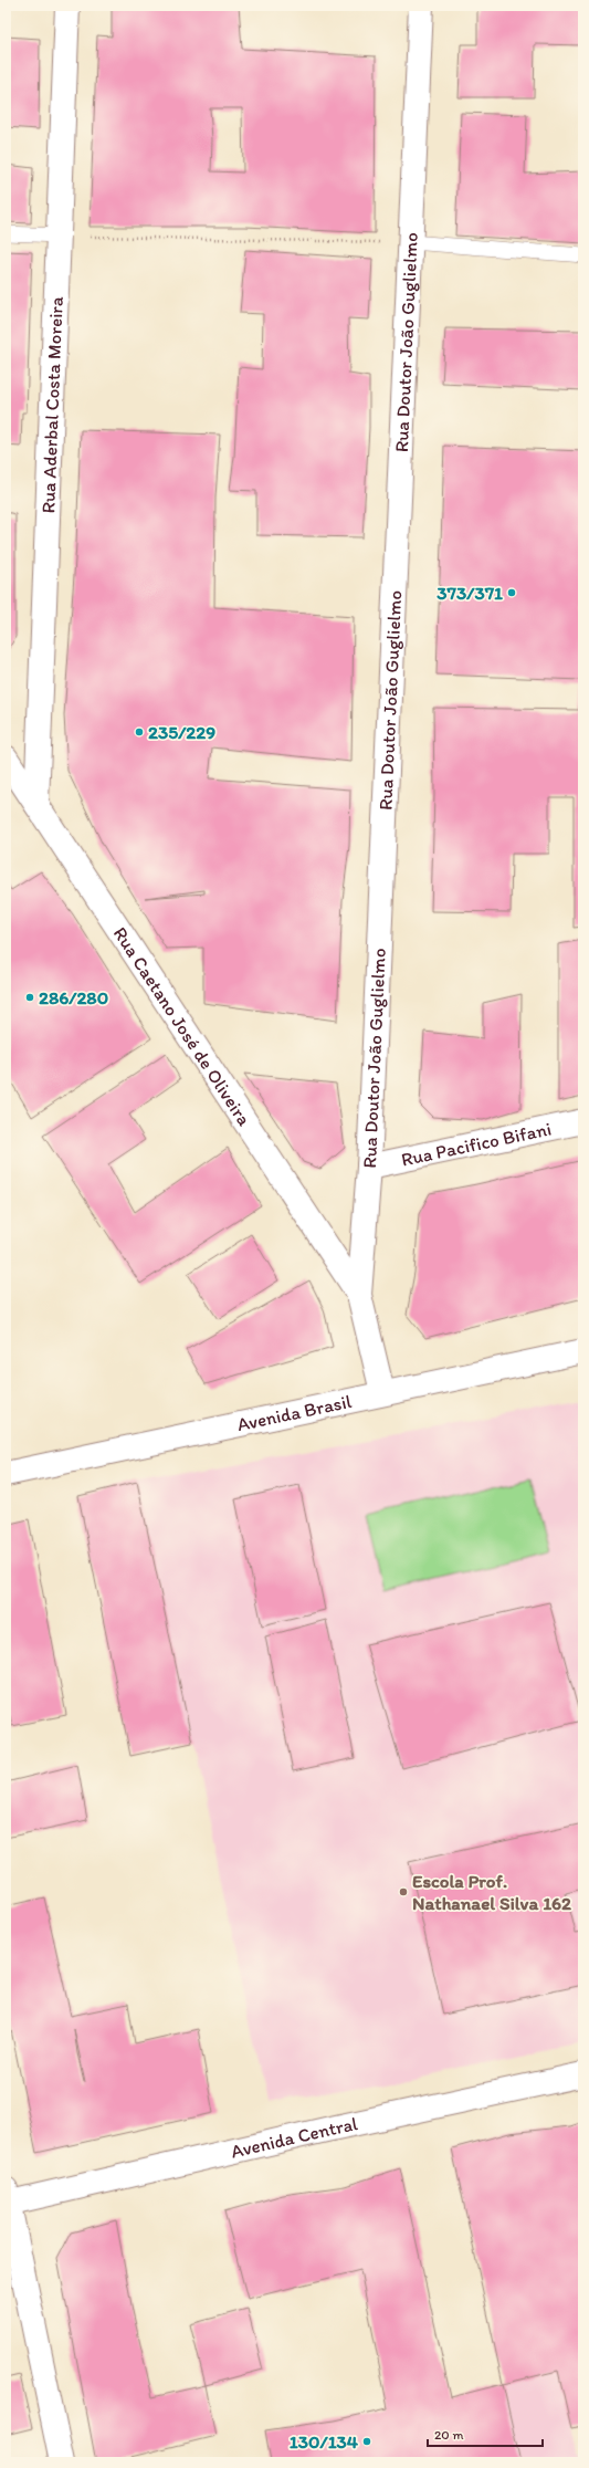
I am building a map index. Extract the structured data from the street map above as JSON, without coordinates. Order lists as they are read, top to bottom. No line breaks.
{"streets":{"street":["Rua Doutor João Guglielmo","Rua Aderbal Costa Moreira","Rua Caetano José de Oliveira","Rua Pacifico Bifani","Avenida Brasil","Avenida Central"]},"crossings":[["Rua Doutor João Guglielmo","Rua Caetano José de Oliveira"],["Rua Doutor João Guglielmo","Rua Pacifico Bifani"],["Rua Doutor João Guglielmo","Avenida Brasil"],["Rua Aderbal Costa Moreira","Rua Caetano José de Oliveira"]],"places":["373/371","235/229","286/280","Escola Prof. Nathanael Silva 162","130/134"],"scale_bar":"20 m"}
